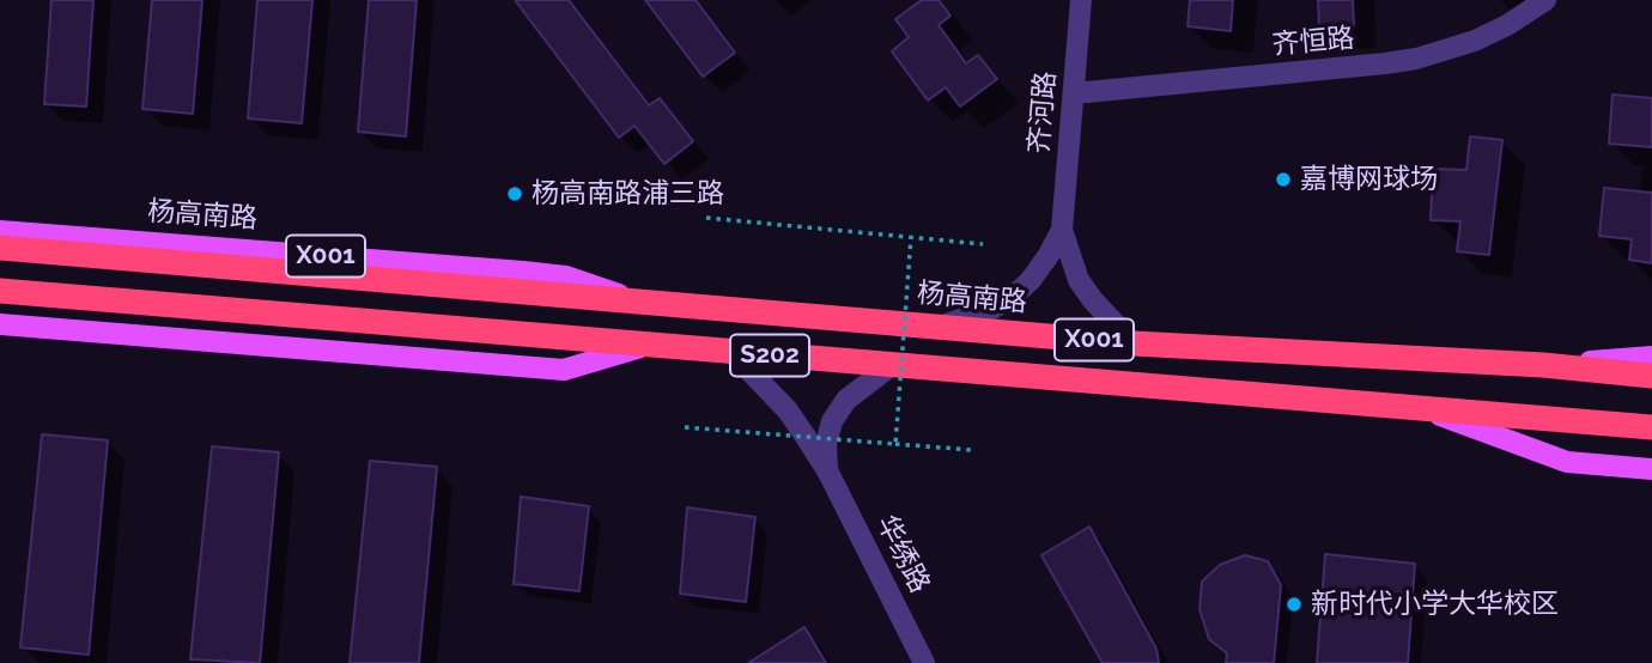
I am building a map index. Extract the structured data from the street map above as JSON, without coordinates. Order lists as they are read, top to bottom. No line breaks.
{"streets":{"highway":["杨高南路","X001","S202"],"street":["齐恒路","齐河路","华绣路"]},"crossings":[["齐恒路","齐河路"],["齐河路","杨高南路"],["X001","S202"],["X001","华绣路"],["S202","华绣路"]],"places":["嘉博网球场","杨高南路浦三路","新时代小学大华校区"]}
